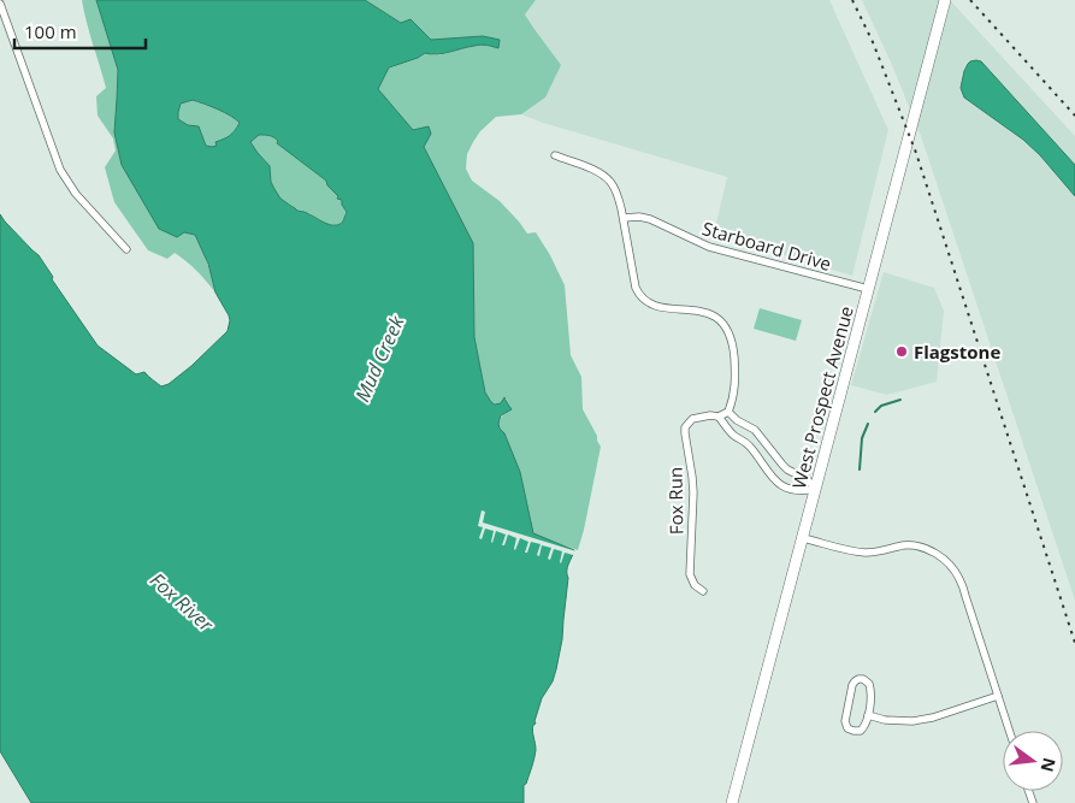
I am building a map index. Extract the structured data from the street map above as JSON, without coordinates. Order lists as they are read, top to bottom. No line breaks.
{"streets":{"main road":["West Prospect Avenue"],"street":["Starboard Drive","Fox Run"]},"crossings":[["Starboard Drive","West Prospect Avenue"]],"water":["Mud Creek","Fox River"],"places":["Flagstone"],"scale_bar":"100 m","north":"right"}
